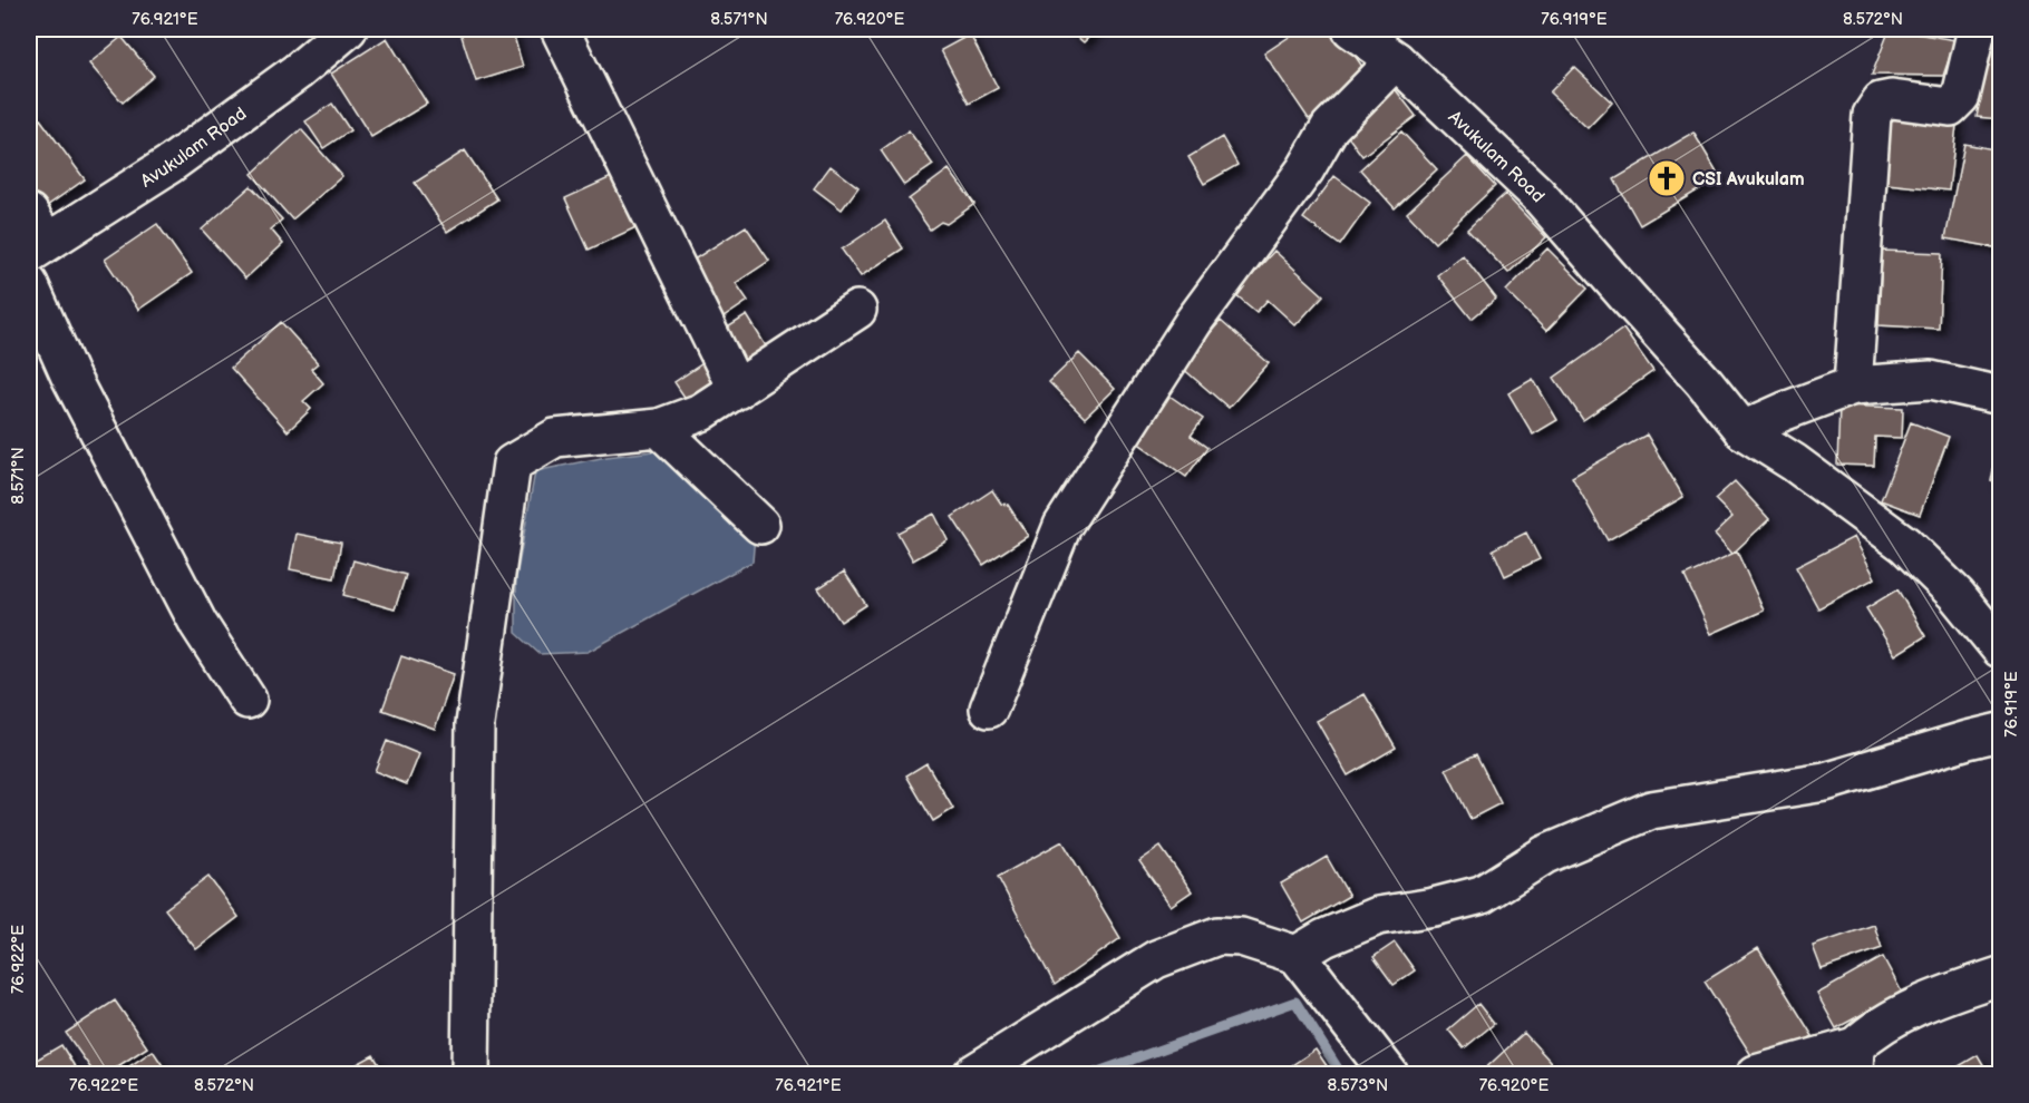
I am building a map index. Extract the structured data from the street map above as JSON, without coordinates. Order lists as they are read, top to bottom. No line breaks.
{"streets":{"street":["Avukulam Road"]},"places":{"church":["CSI Avukulam"]},"coordinates":["76.921°E","8.571°N","76.920°E","76.919°E","8.572°N","76.922°E","8.573°N"]}
